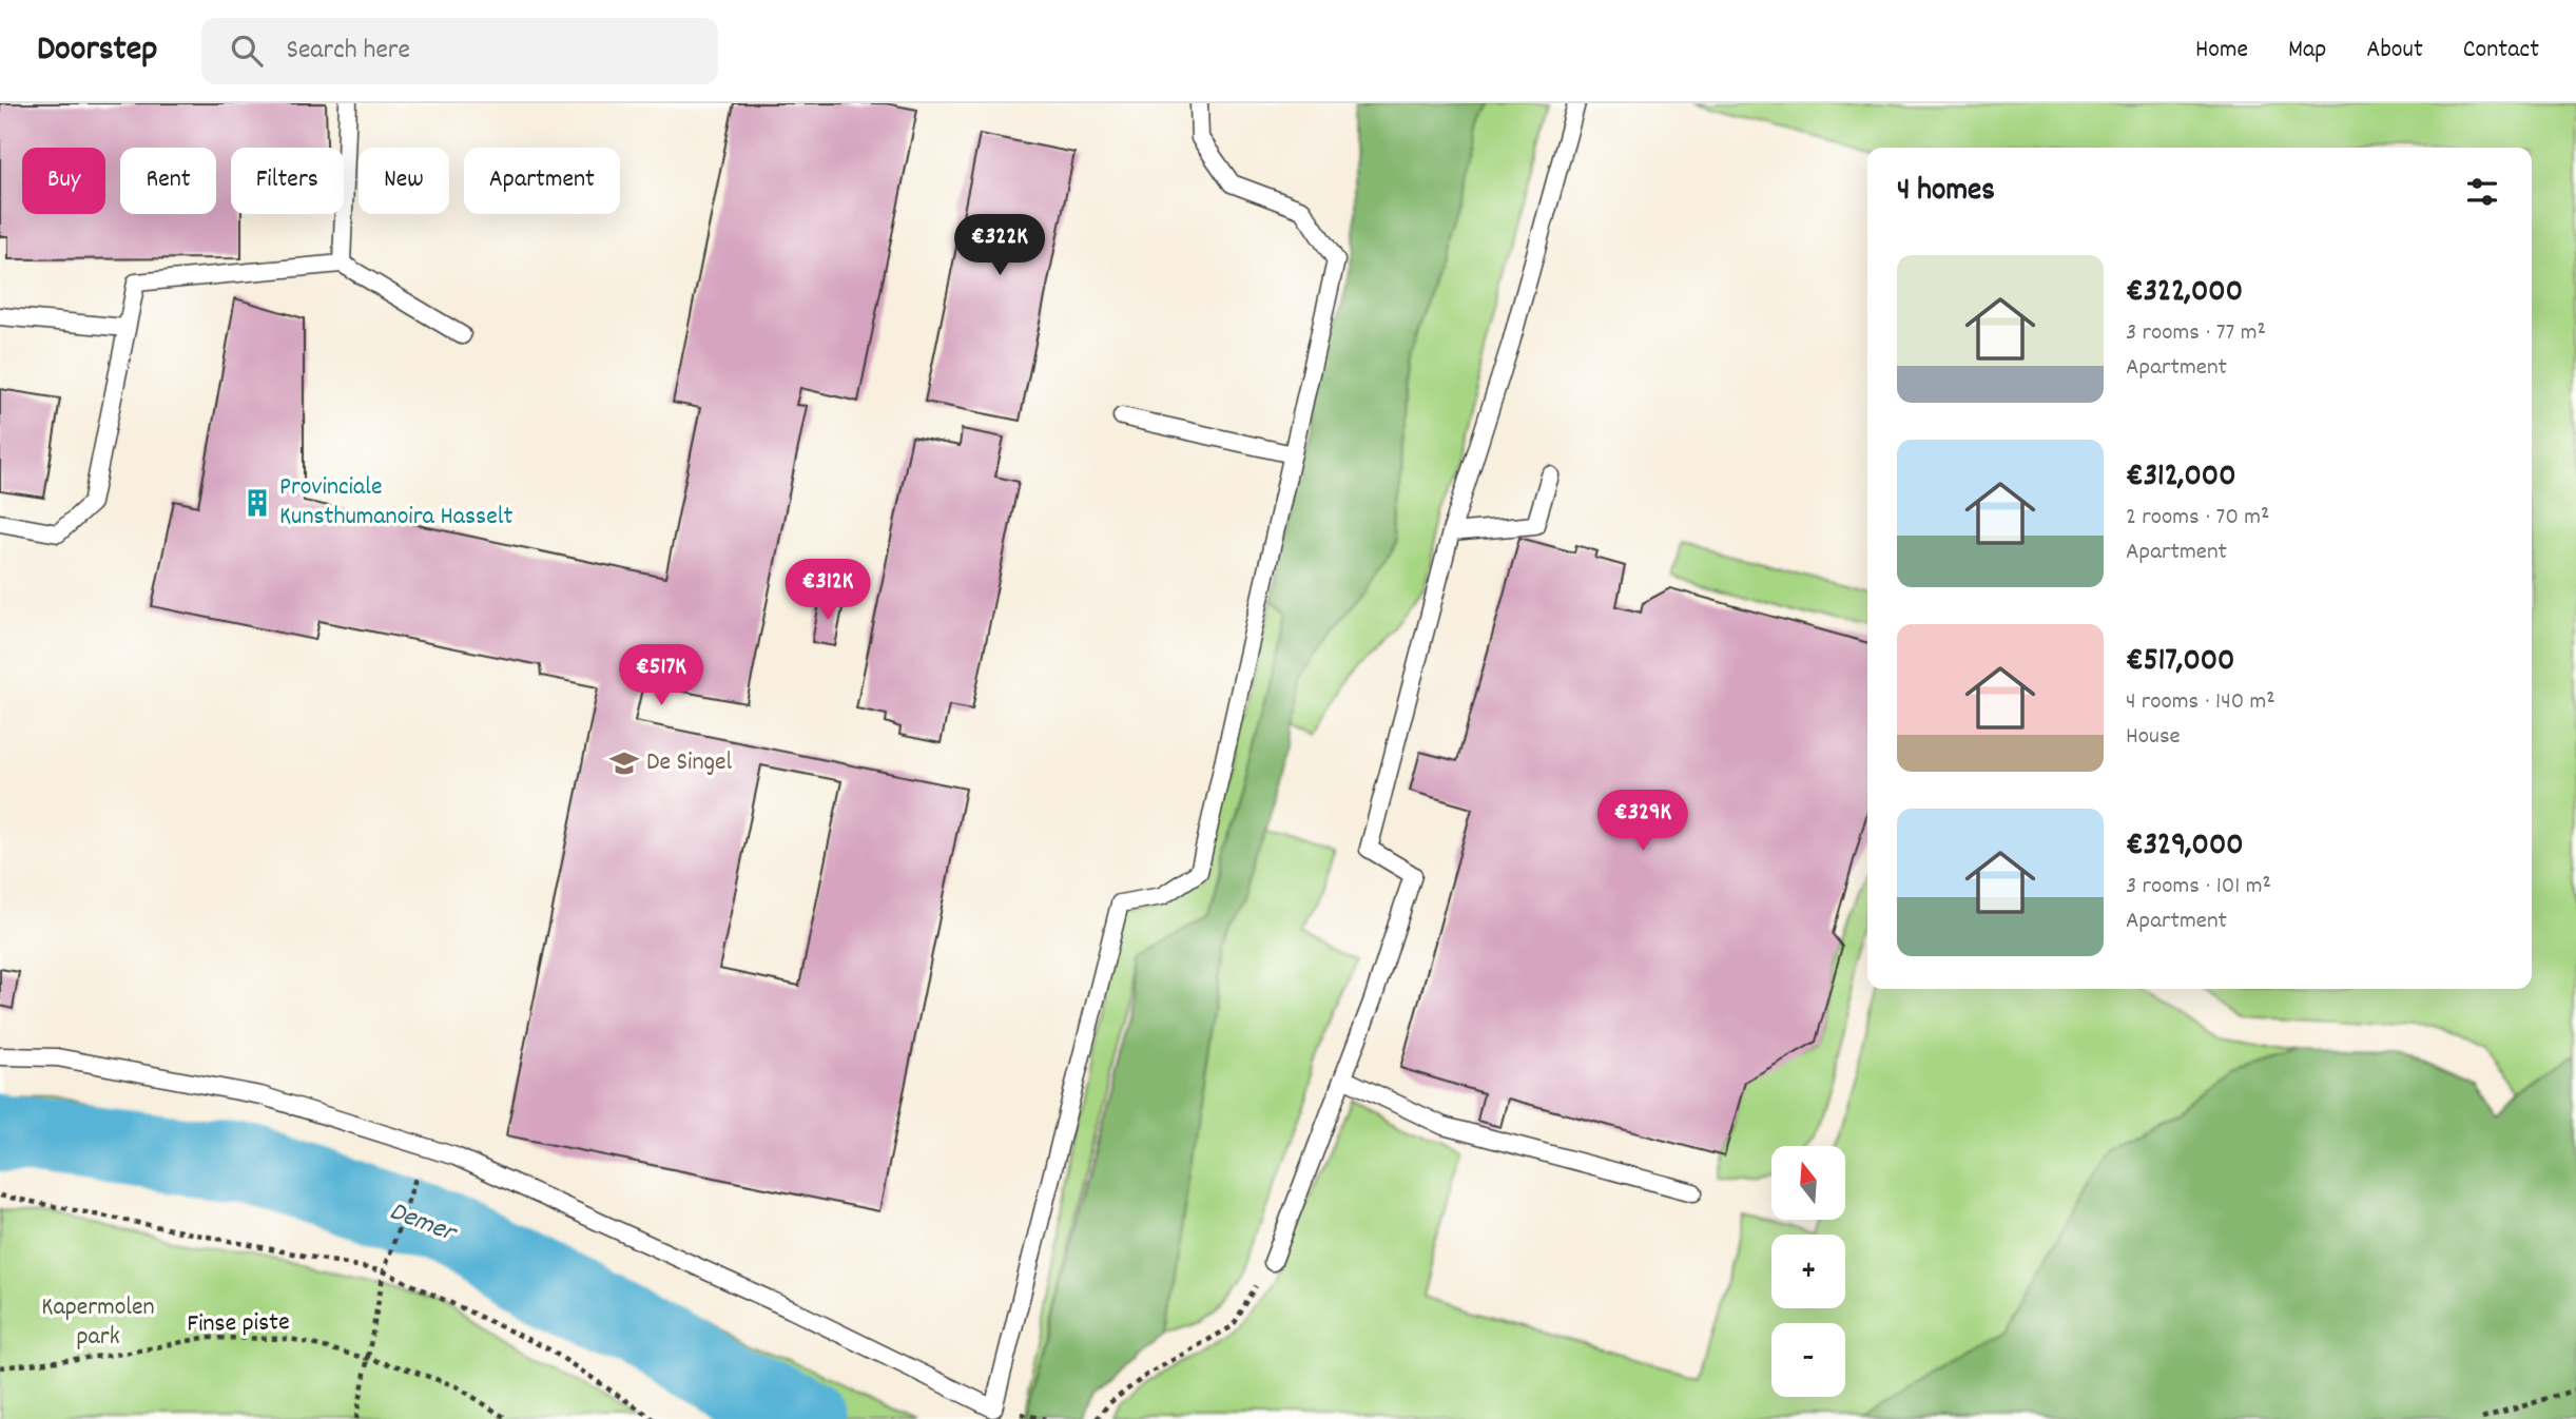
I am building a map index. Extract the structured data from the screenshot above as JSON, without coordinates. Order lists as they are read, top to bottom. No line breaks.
{"streets":{"path":["Finse piste"]},"water":["Demer"],"parks":["Kapermolen park"],"places":{"building":["Provinciale Kunsthumanoira Hasselt"],"school or university":["De Singel"]},"north":"top","page":{"header":"Doorstep","search":"Search here","nav":["Home","Map","About","Contact"],"chip":["Buy","Rent","Filters","New","Apartment"],"heading":"4 homes","price":["€322K","€312K","€517K","€329K"],"list":[{"name":"€322,000","note":"3 rooms · 77 m² · Apartment"},{"name":"€312,000","note":"2 rooms · 70 m² · Apartment"},{"name":"€517,000","note":"4 rooms · 140 m² · House"},{"name":"€329,000","note":"3 rooms · 101 m² · Apartment"}],"map_buttons":["+","−"]}}
